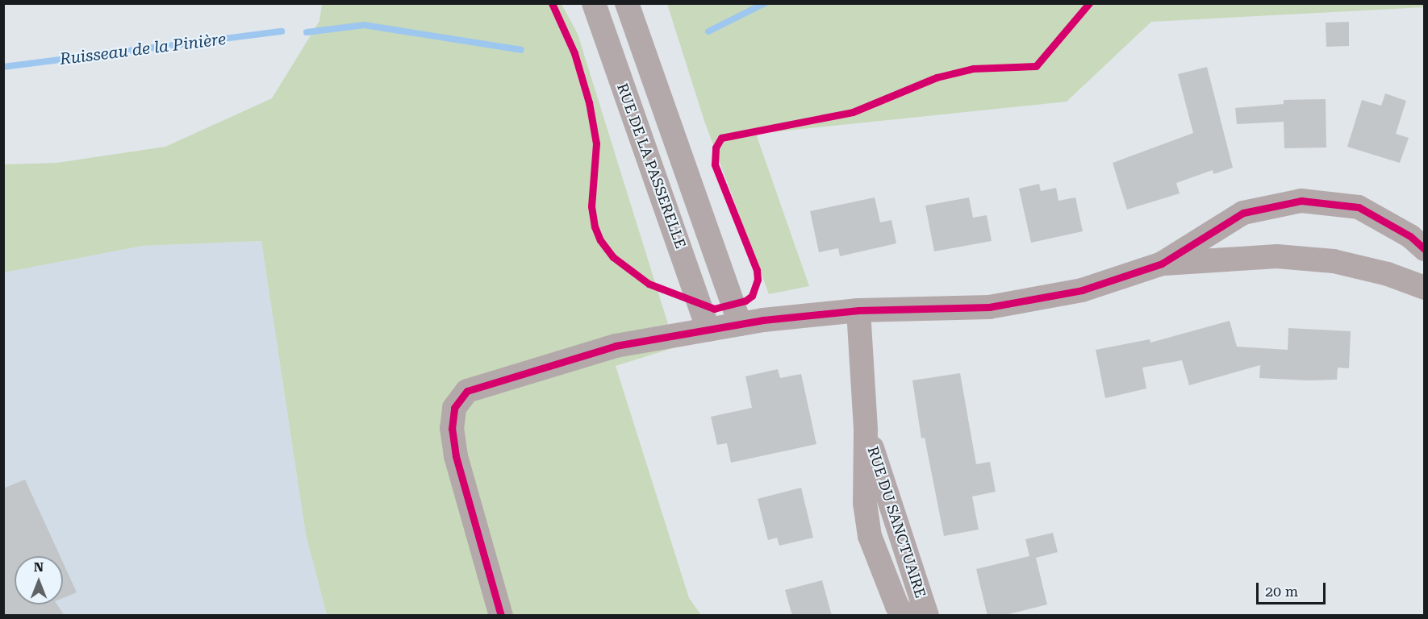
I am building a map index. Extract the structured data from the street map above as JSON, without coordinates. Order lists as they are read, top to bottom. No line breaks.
{"streets":{"street":["RUE DE LA PASSERELLE","RUE DU SANCTUAIRE"]},"water":["Ruisseau de la Pinière"],"scale_bar":"20 m","north":"top"}
